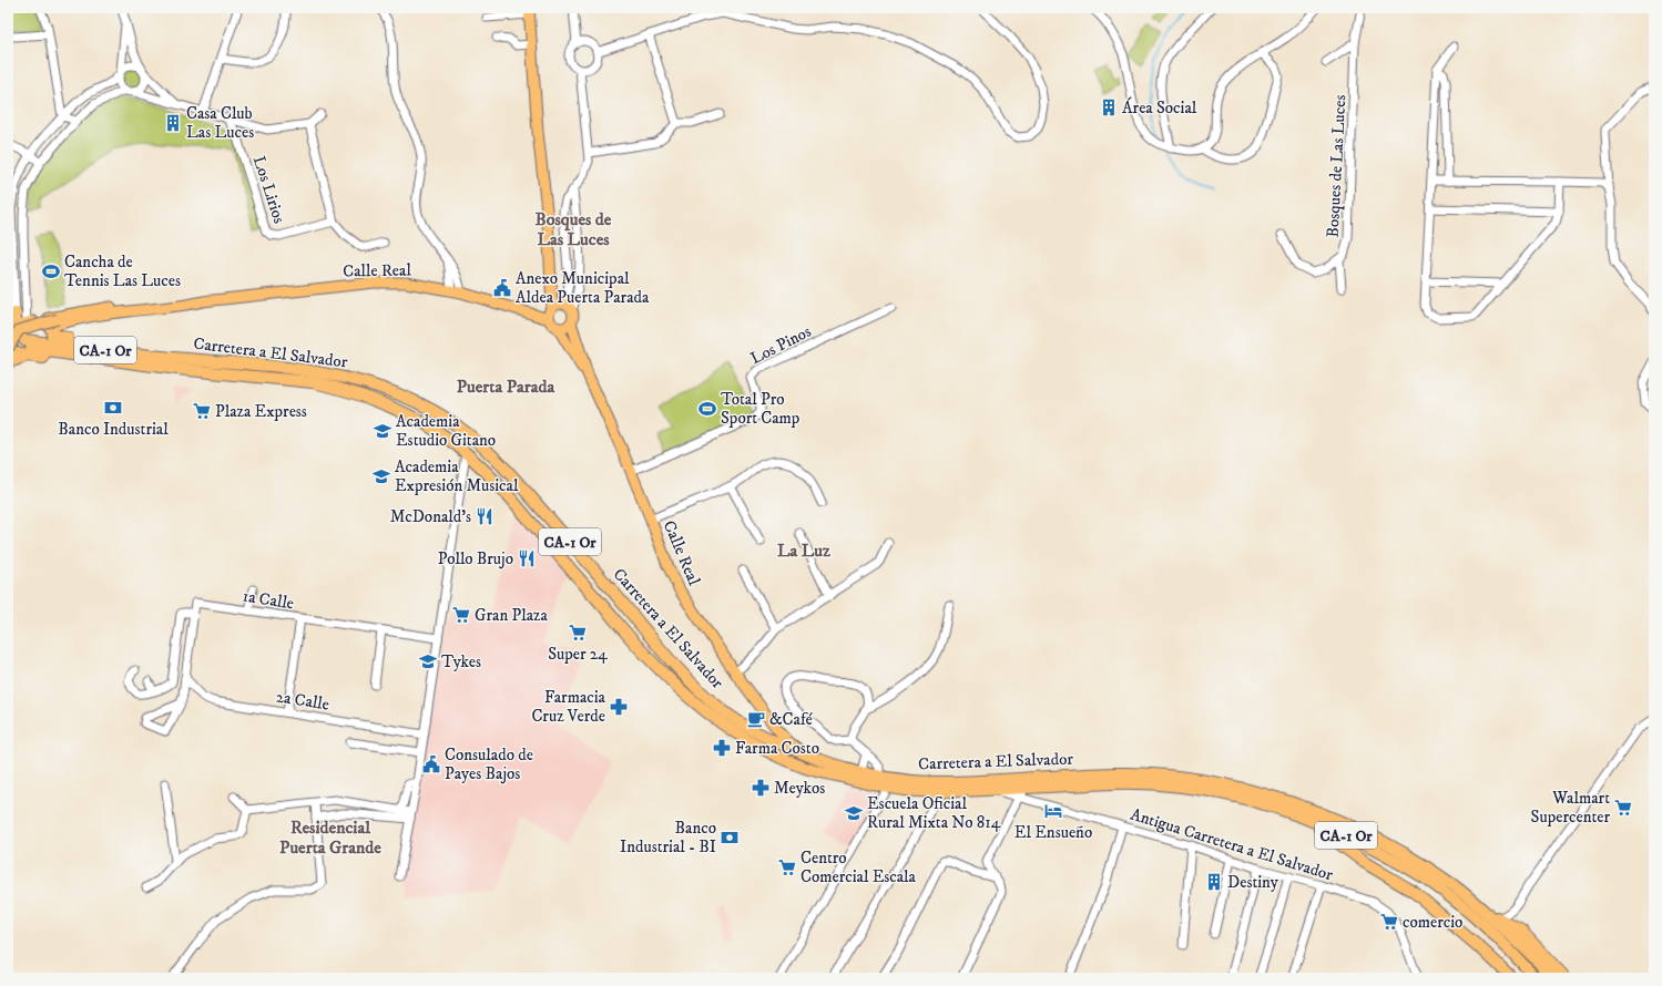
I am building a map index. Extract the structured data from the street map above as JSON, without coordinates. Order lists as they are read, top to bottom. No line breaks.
{"streets":{"highway":["CA-1 Or","Carretera a El Salvador"],"main road":["Calle Real"],"street":["Bosques de Las Luces","Los Lirios","Los Pinos","1a Calle","2a Calle","Antigua Carretera a El Salvador"]},"crossings":[["Calle Real","Los Pinos"],["Calle Real","Carretera a El Salvador"],["Carretera a El Salvador","Antigua Carretera a El Salvador"]],"districts":["Bosques de Las Luces","Puerta Parada","La Luz","Residencial Puerta Grande"],"places":{"building":["Área Social","Casa Club Las Luces","Destiny"],"sports":["Cancha de Tennis Las Luces","Total Pro Sport Camp"],"public building":["Anexo Municipal Aldea Puerta Parada","Consulado de Payes Bajos"],"bank":["Banco Industrial","Banco Industrial - BI"],"supermarket":["Plaza Express","Gran Plaza","Super 24","Walmart Supercenter","Centro Comercial Escala","comercio"],"school or university":["Academia Estudio Gitano","Academia Expresión Musical","Tykes","Escuela Oficial Rural Mixta No 814"],"restaurant":["McDonald's","Pollo Brujo"],"pharmacy":["Farmacia Cruz Verde","Farma Costo","Meykos"],"cafe":["&Café"],"hotel":["El Ensueño"]}}
